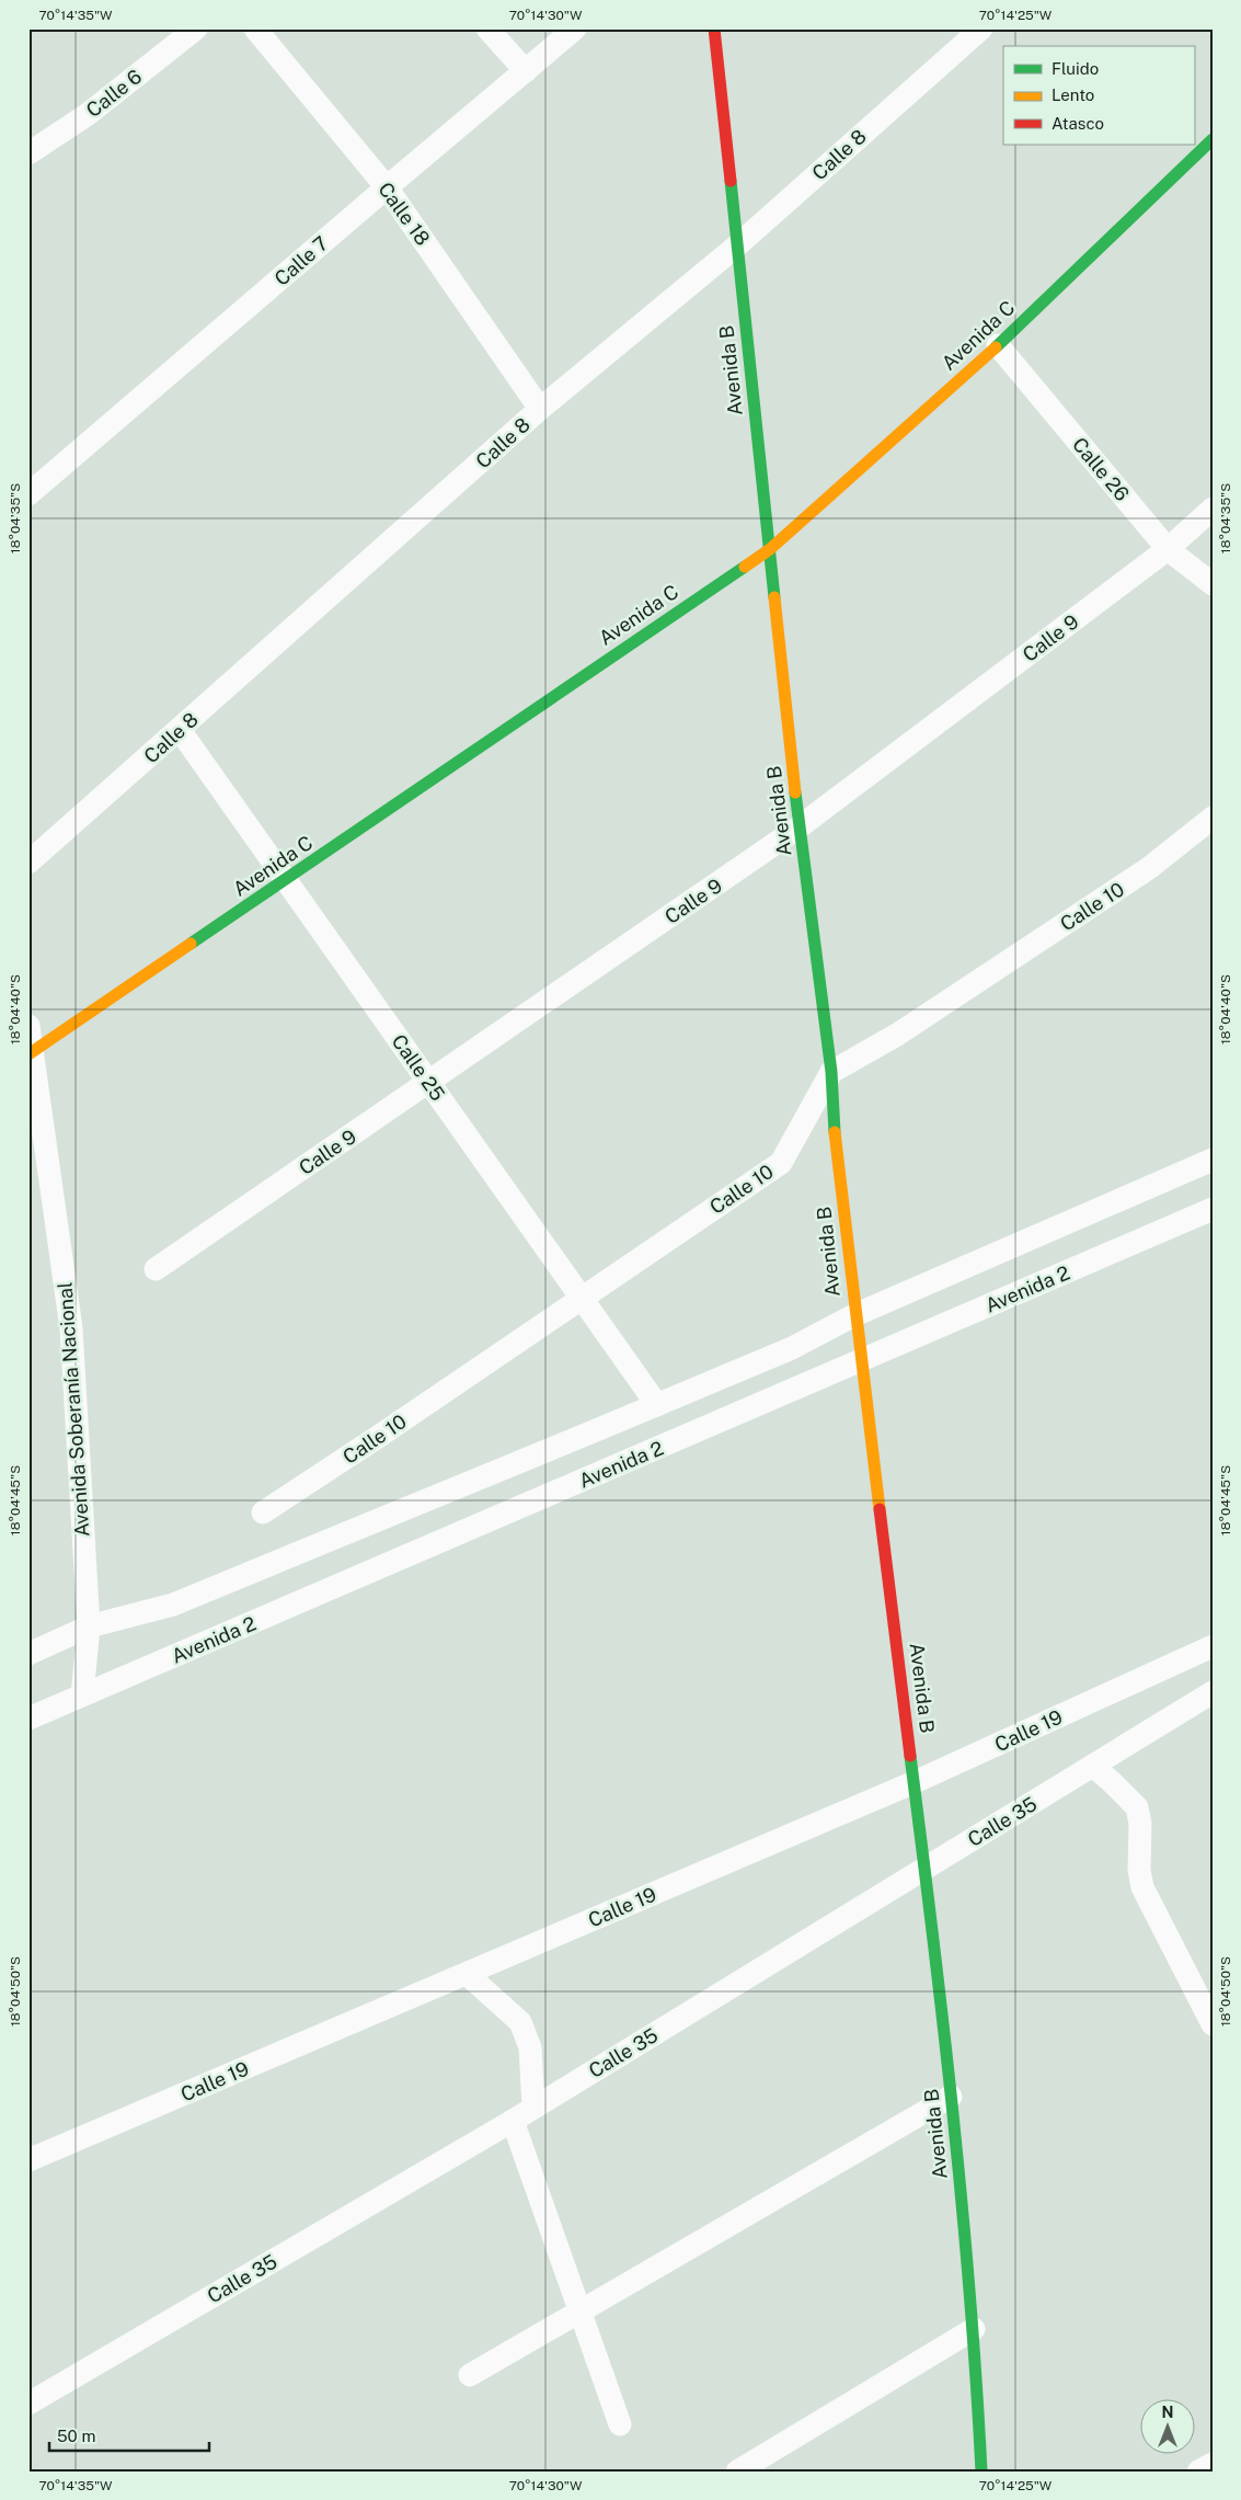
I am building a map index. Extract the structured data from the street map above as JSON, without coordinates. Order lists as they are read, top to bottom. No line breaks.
{"streets":{"street":["Calle 6","Calle 8","Calle 18","Calle 7","Avenida C","Avenida B","Calle 26","Calle 9","Calle 10","Calle 25","Avenida 2","Avenida Soberanía Nacional","Calle 19","Calle 35"]},"crossings":[["Calle 8","Calle 18"],["Calle 8","Avenida B"],["Calle 8","Calle 25"],["Calle 18","Calle 7"],["Avenida C","Avenida B"],["Avenida C","Calle 26"],["Avenida C","Calle 25"],["Avenida C","Avenida Soberanía Nacional"],["Avenida B","Calle 9"],["Avenida B","Calle 10"],["Avenida B","Avenida 2"],["Avenida B","Calle 19"],["Avenida B","Calle 35"],["Calle 26","Calle 9"],["Calle 9","Calle 25"],["Calle 10","Calle 25"],["Calle 25","Avenida 2"],["Avenida 2","Avenida Soberanía Nacional"]],"legend":["Fluido","Lento","Atasco"],"scale_bar":"50 m","north":"top","coordinates":["70°14'35\"W","70°14'30\"W","70°14'25\"W","18°04'35\"S","18°04'40\"S","18°04'45\"S","18°04'50\"S"]}
